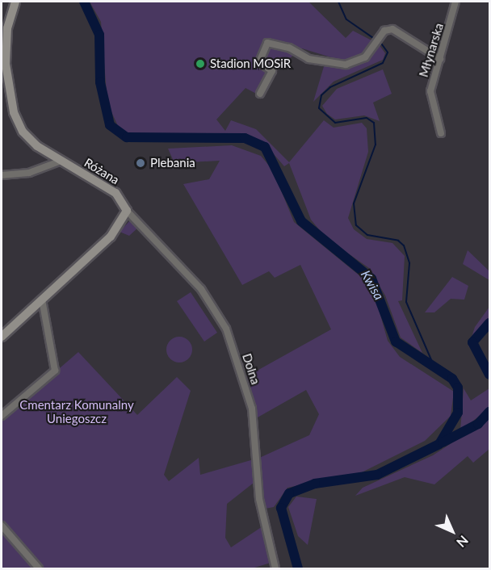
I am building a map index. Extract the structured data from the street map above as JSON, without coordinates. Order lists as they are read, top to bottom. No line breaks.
{"streets":{"street":["Młynarska","Różana","Dolna"]},"crossings":[["Różana","Dolna"]],"water":["Kwisa"],"parks":["Cmentarz Komunalny Uniegoszcz"],"places":["Stadion MOSiR","Plebania"],"north":"bottom right"}
